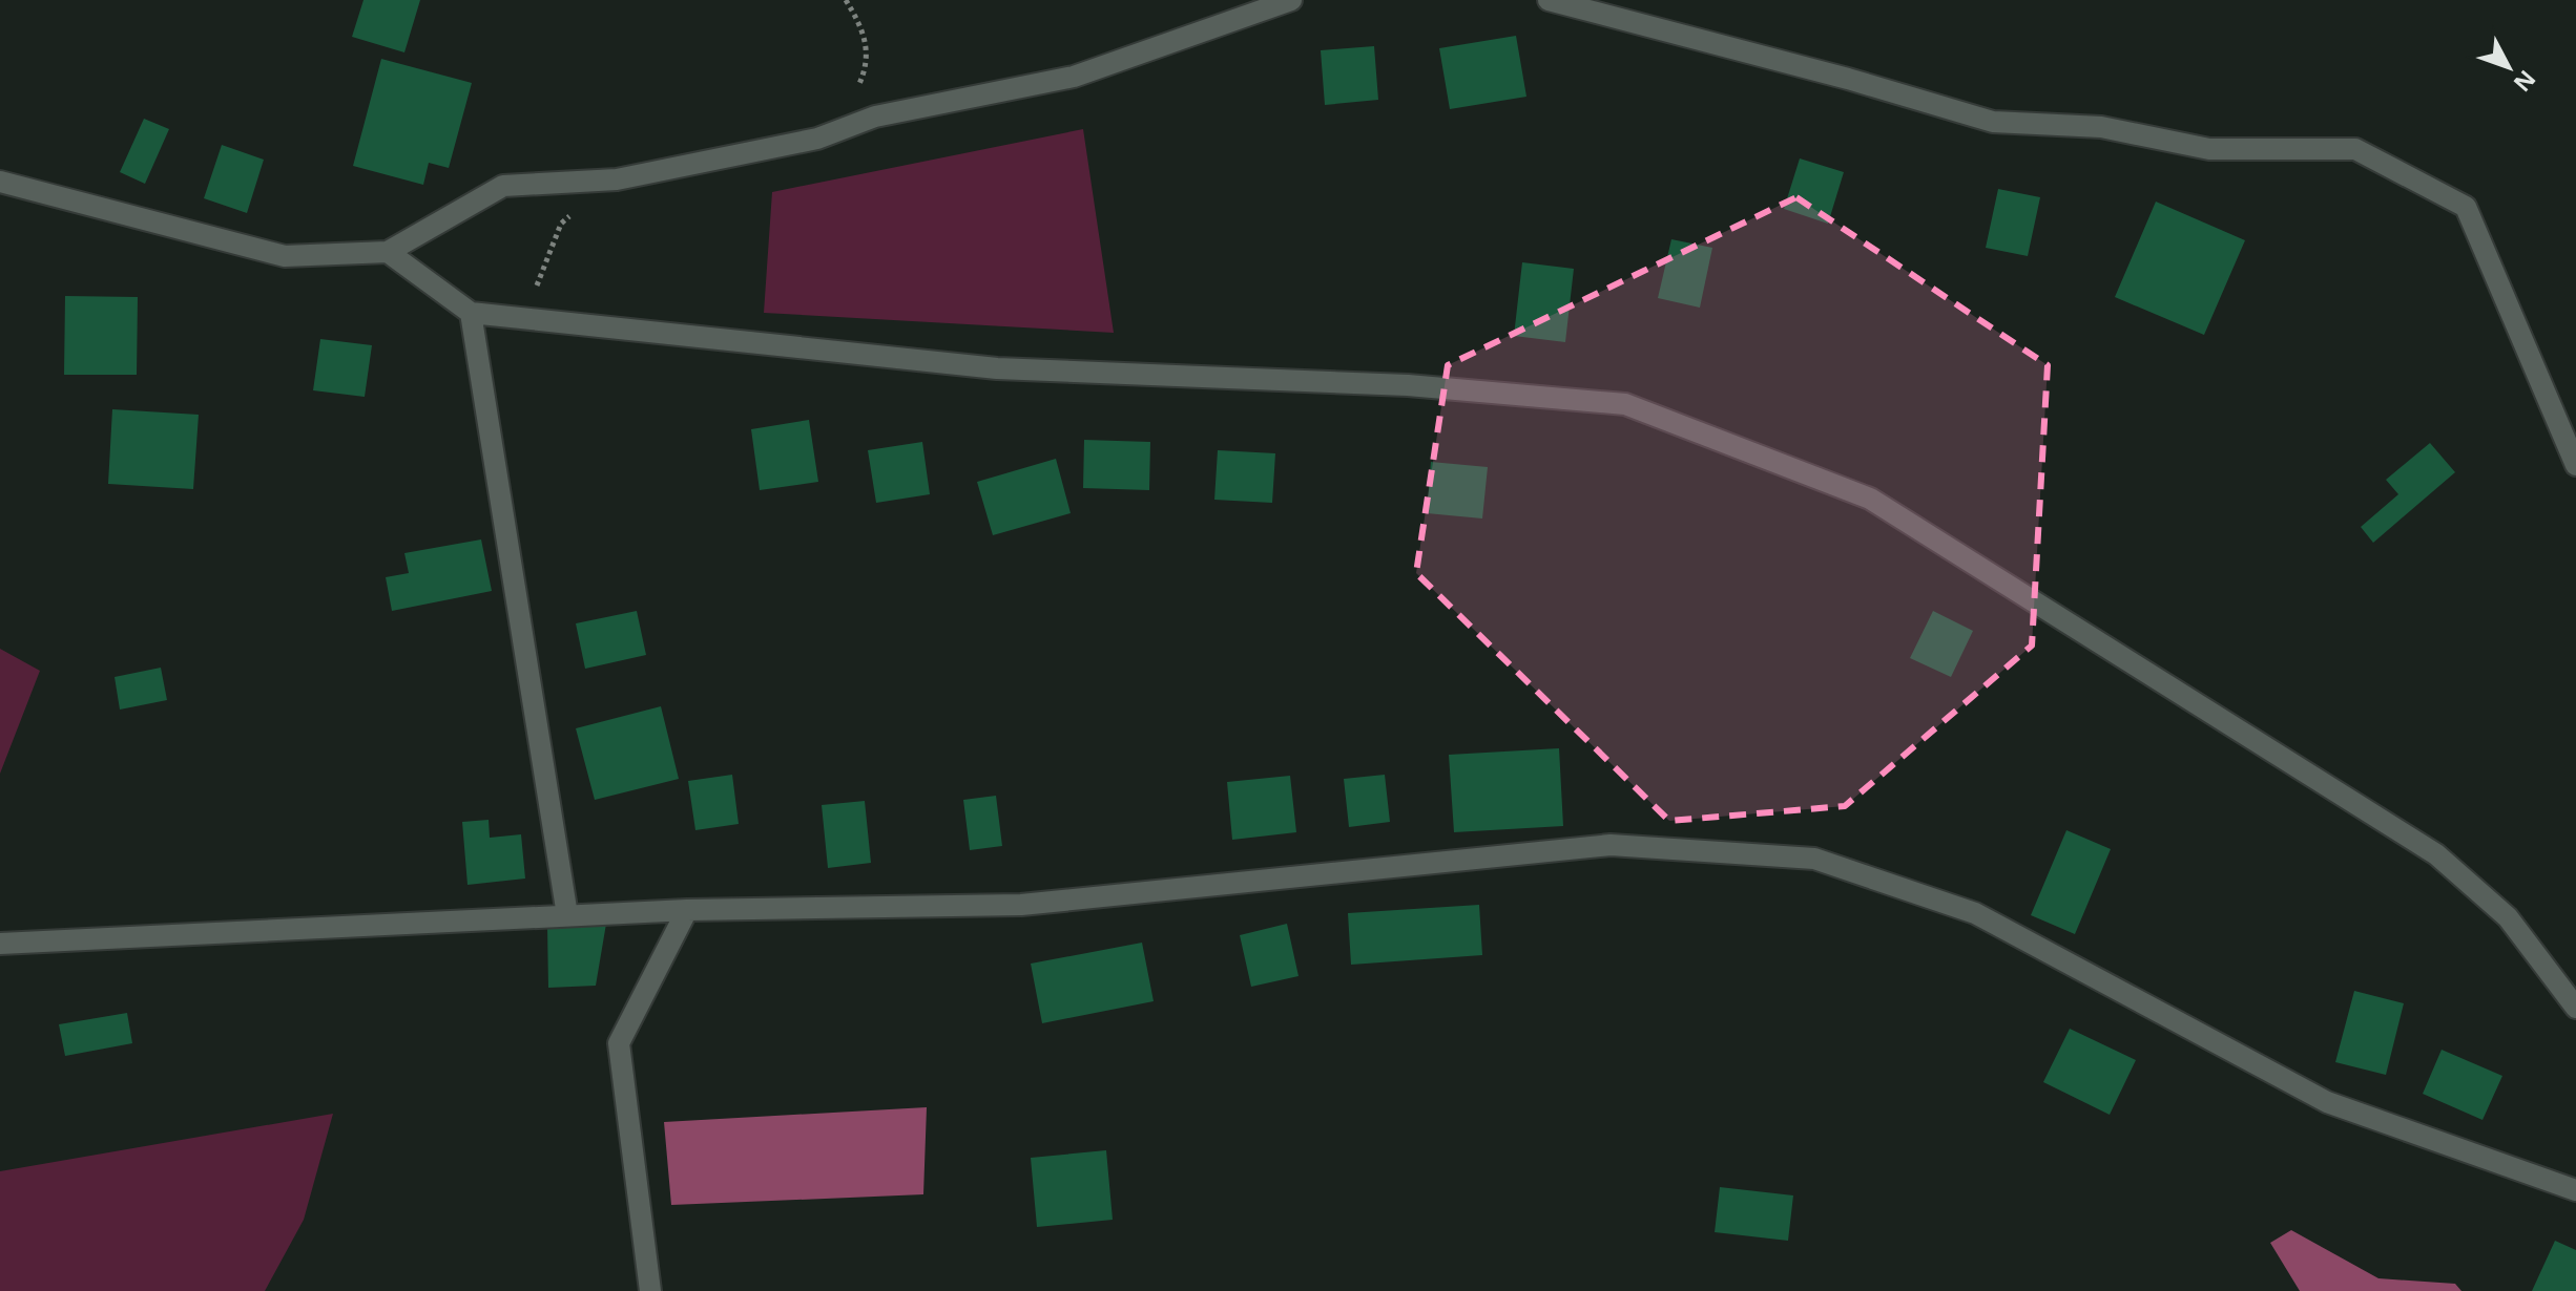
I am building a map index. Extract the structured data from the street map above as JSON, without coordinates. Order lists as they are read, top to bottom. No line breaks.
{"north":"bottom right"}
